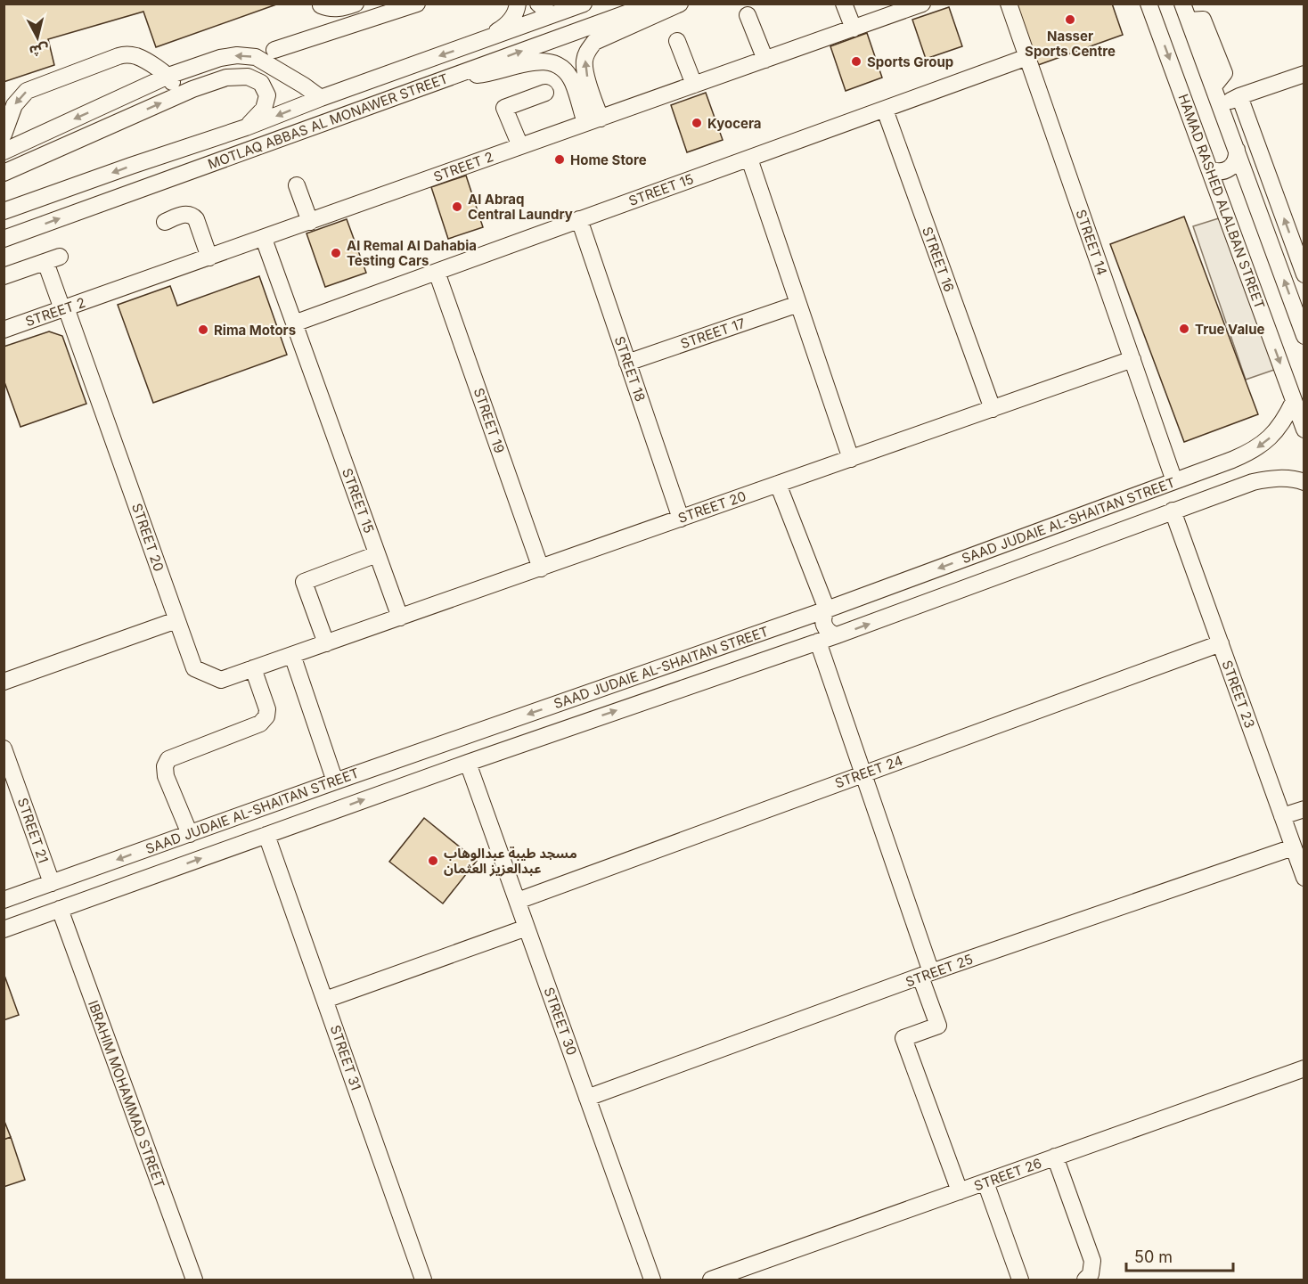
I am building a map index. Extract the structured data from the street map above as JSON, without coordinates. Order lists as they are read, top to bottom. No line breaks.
{"streets":{"street":["MOTLAQ ABBAS AL MONAWER STREET","STREET 2","STREET 15","HAMAD RASHED ALALBAN STREET","STREET 14","STREET 16","STREET 17","STREET 18","STREET 19","STREET 20","SAAD JUDAIE AL-SHAITAN STREET","STREET 23","STREET 24","STREET 21","STREET 25","STREET 30","STREET 31","IBRAHIM MOHAMMAD STREET","STREET 26"]},"crossings":[["STREET 2","STREET 15"],["STREET 2","STREET 20"],["STREET 15","STREET 14"],["STREET 15","STREET 16"],["STREET 15","STREET 18"],["STREET 15","STREET 19"],["STREET 15","STREET 20"],["HAMAD RASHED ALALBAN STREET","SAAD JUDAIE AL-SHAITAN STREET"],["STREET 14","STREET 20"],["STREET 14","SAAD JUDAIE AL-SHAITAN STREET"],["STREET 16","STREET 20"],["STREET 17","STREET 18"],["STREET 18","STREET 20"],["STREET 19","STREET 20"],["SAAD JUDAIE AL-SHAITAN STREET","STREET 23"],["SAAD JUDAIE AL-SHAITAN STREET","STREET 21"],["SAAD JUDAIE AL-SHAITAN STREET","STREET 30"],["SAAD JUDAIE AL-SHAITAN STREET","STREET 31"],["SAAD JUDAIE AL-SHAITAN STREET","IBRAHIM MOHAMMAD STREET"],["STREET 23","STREET 24"],["STREET 23","STREET 25"],["STREET 24","STREET 30"],["STREET 25","STREET 30"]],"places":["Nasser Sports Centre","Sports Group","Kyocera","Home Store","Al Abraq Central Laundry","Al Remal Al Dahabia Testing Cars","True Value","Rima Motors","مسجد طيبة عبدالوهاب عبدالعزيز العثمان"],"scale_bar":"50 m","north":"bottom"}
